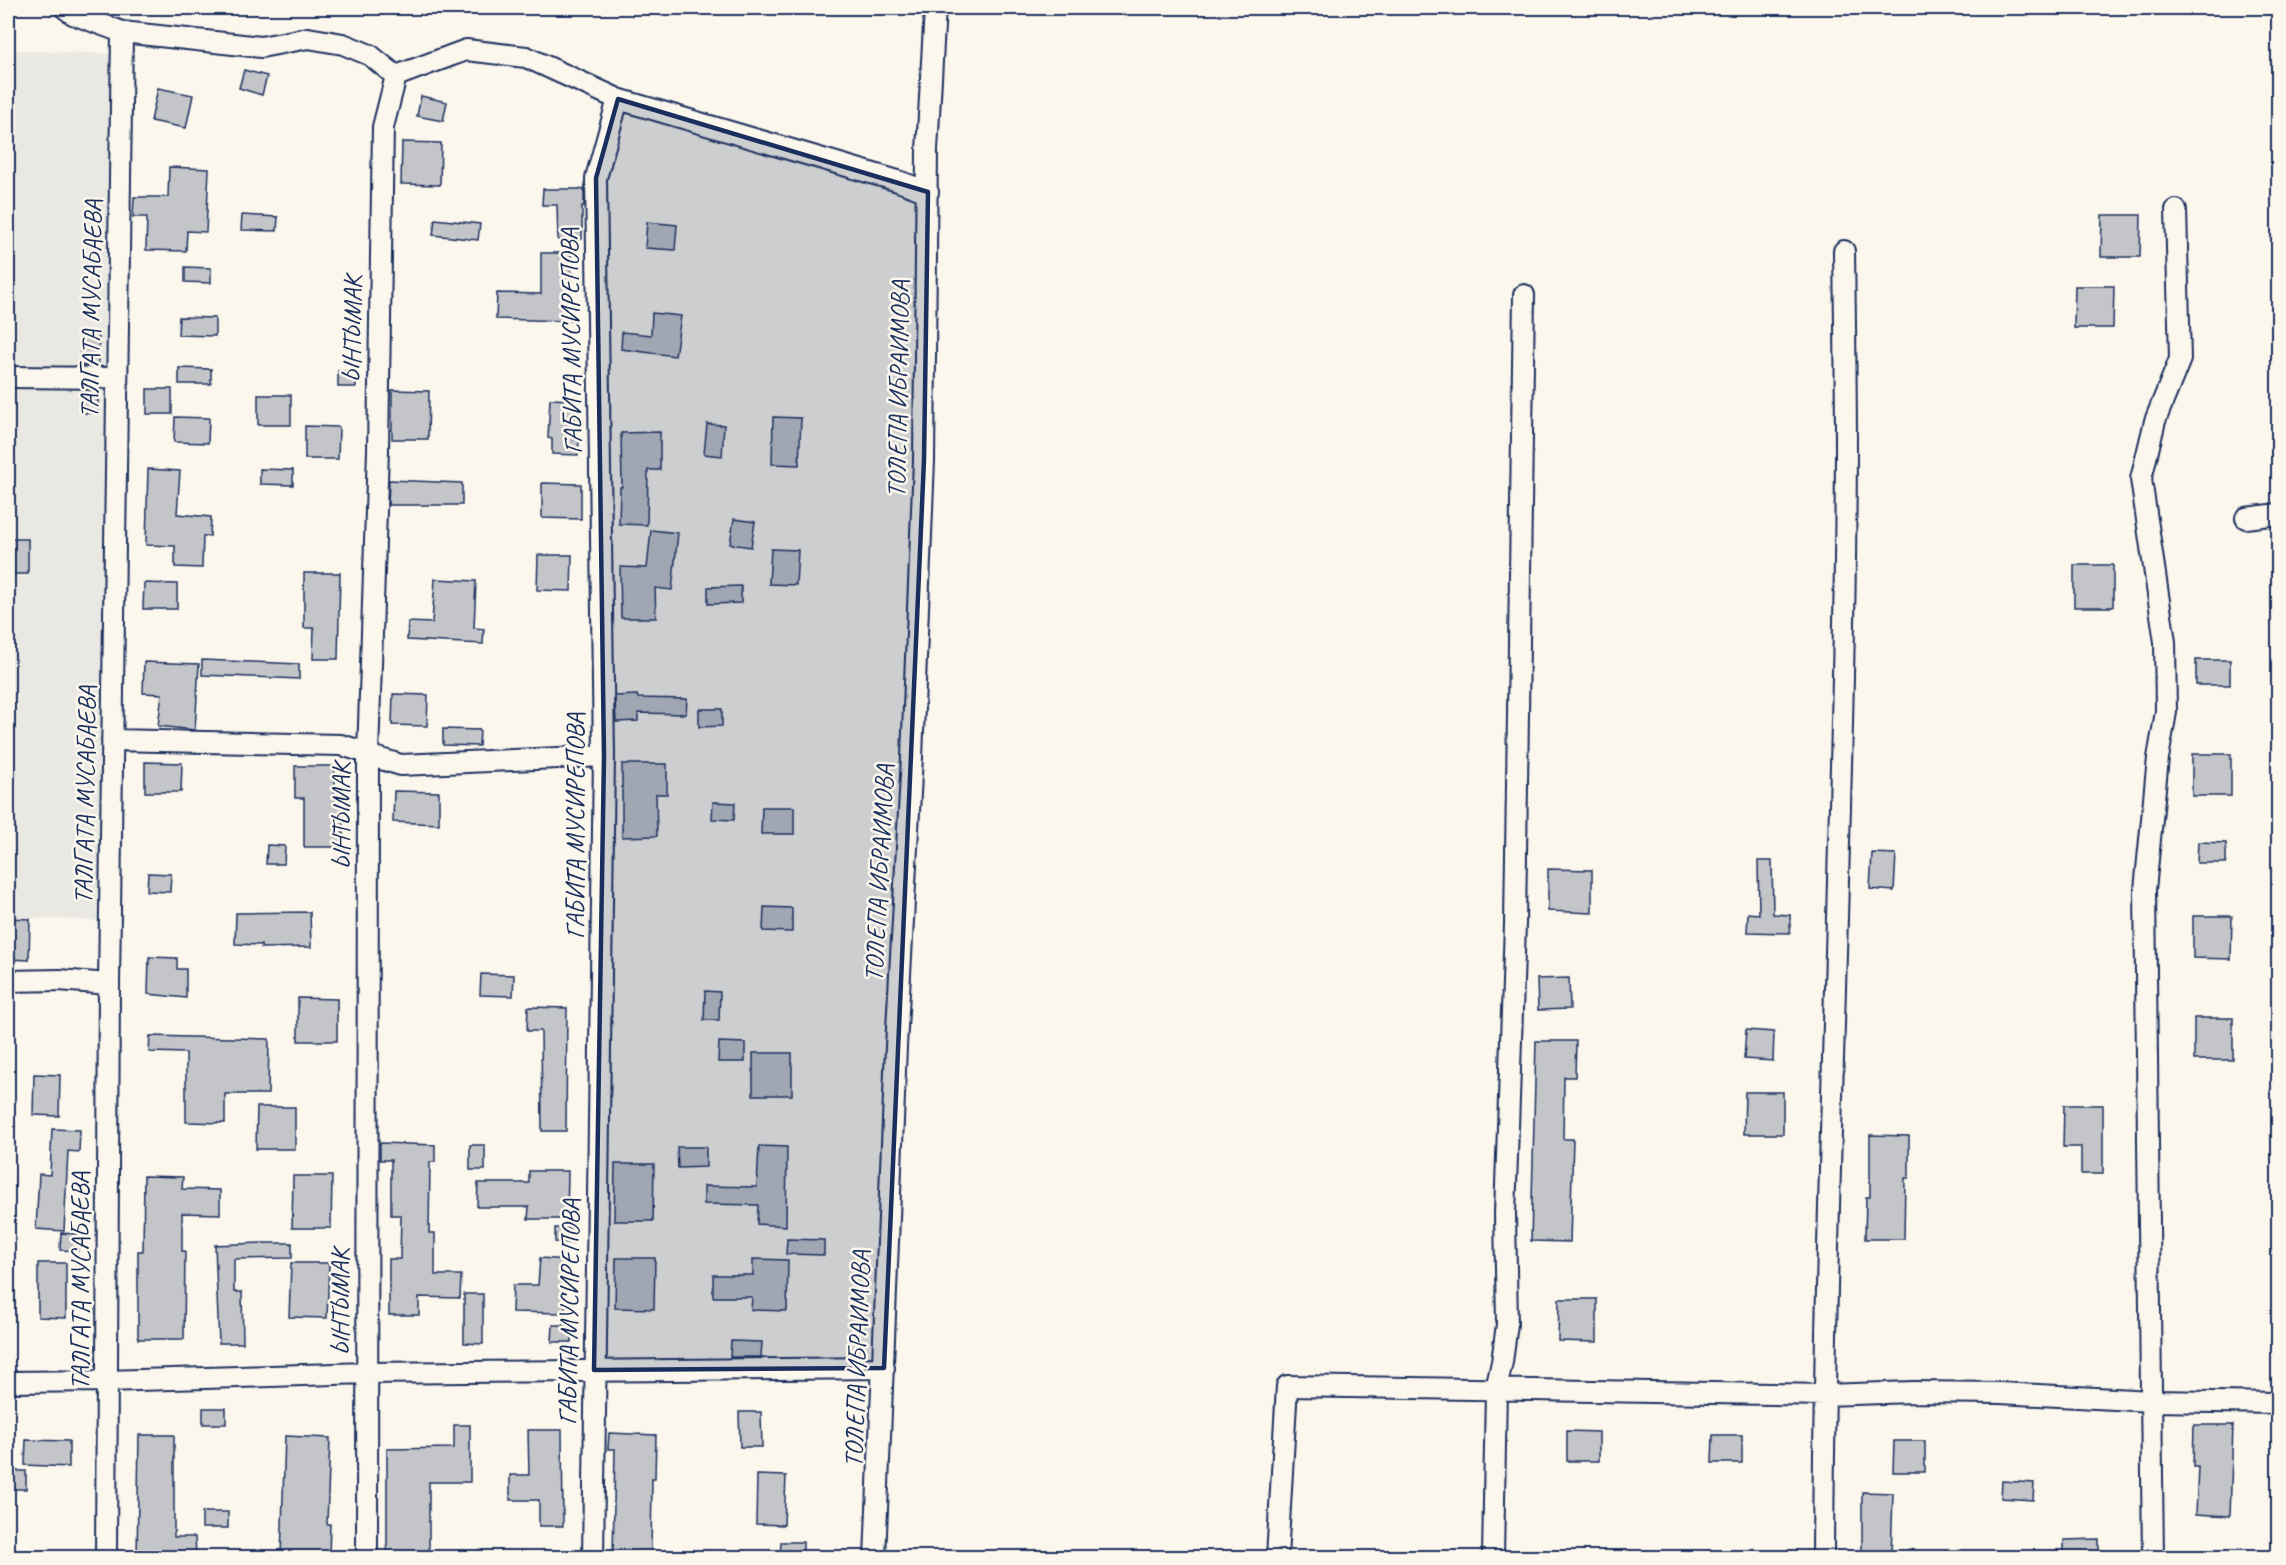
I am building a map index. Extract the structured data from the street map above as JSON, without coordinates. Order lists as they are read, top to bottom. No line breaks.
{"streets":{"street":["ТАЛГАТА МУСАБАЕВА","ЫНТЫМАК","ГАБИТА МУСИРЕПОВА","ТОЛЕПА ИБРАИМОВА"]}}
